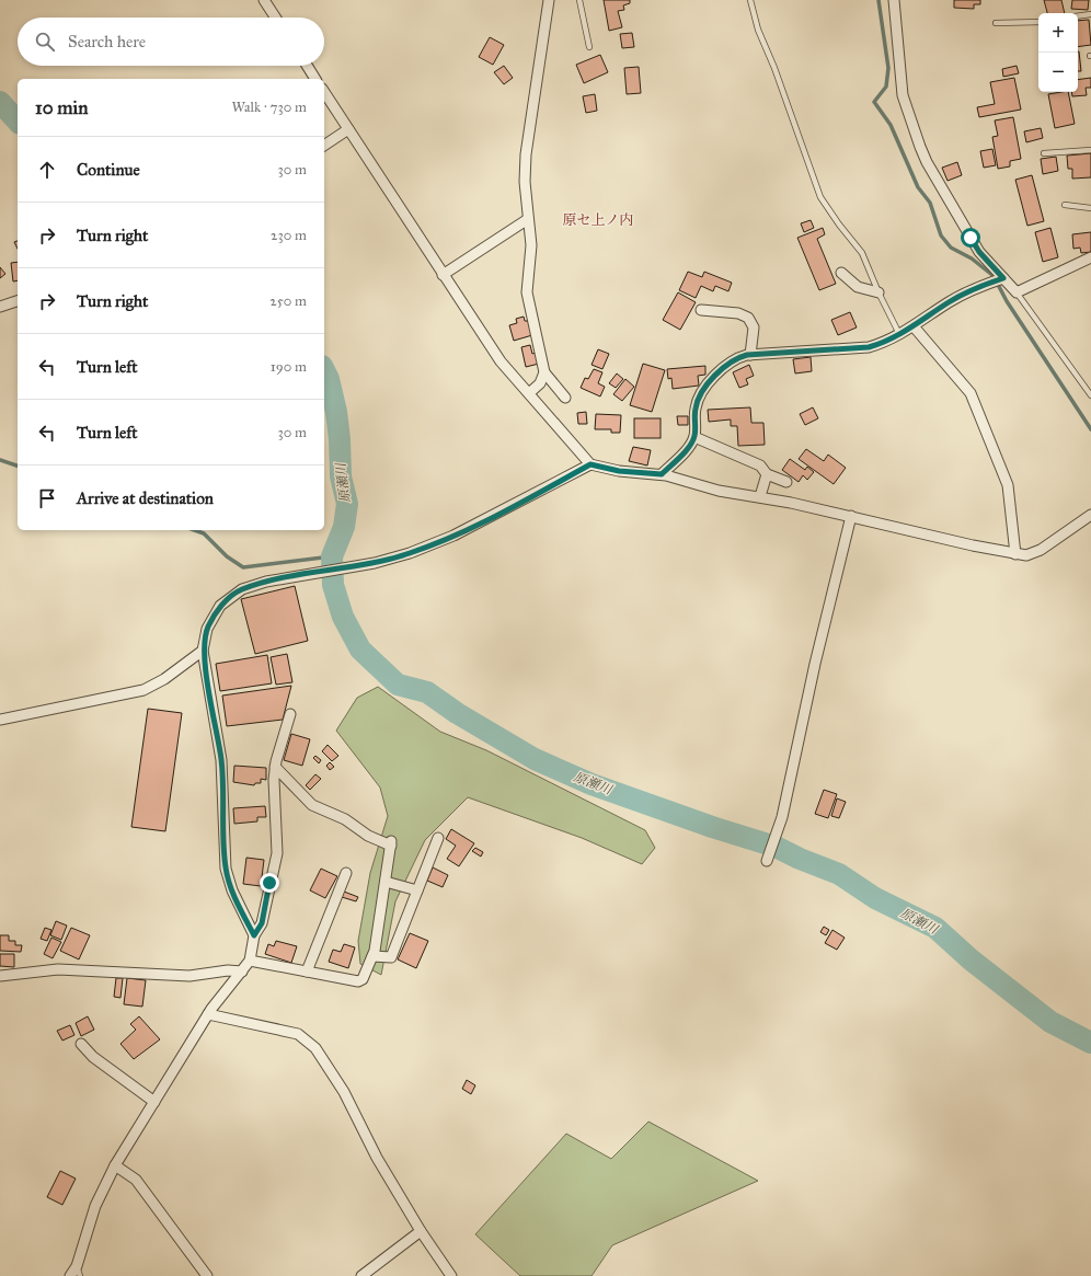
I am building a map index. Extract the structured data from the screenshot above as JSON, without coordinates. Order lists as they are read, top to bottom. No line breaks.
{"districts":["原セ上ノ内"],"water":["原瀬川"],"page":{"map_buttons":["+","−"],"search":"Search here","heading":["10 min","Walk · 730 m"],"list":[["Continue","30 m"],["Turn right","230 m"],["Turn right","250 m"],["Turn left","190 m"],["Turn left","30 m"],"Arrive at destination"]}}
